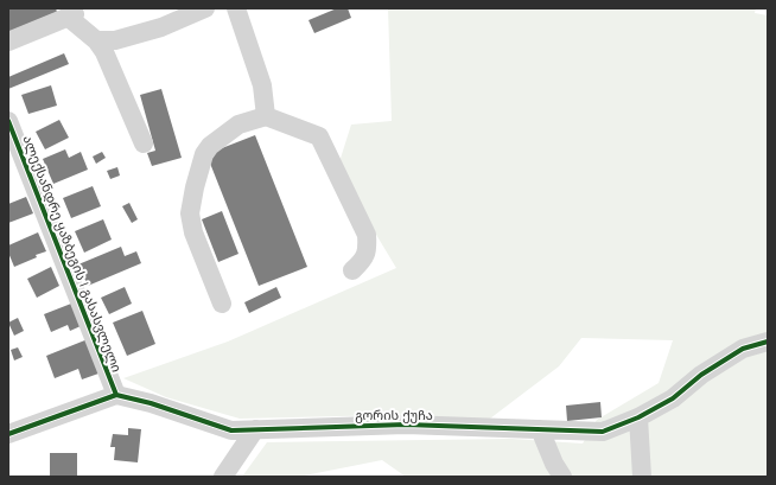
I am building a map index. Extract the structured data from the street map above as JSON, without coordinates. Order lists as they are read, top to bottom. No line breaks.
{"streets":{"street":["ალექსანდრე ყაზბეგის I გასასვლელი","გორის ქუჩა"]},"crossings":[["ალექსანდრე ყაზბეგის I გასასვლელი","გორის ქუჩა"]]}
